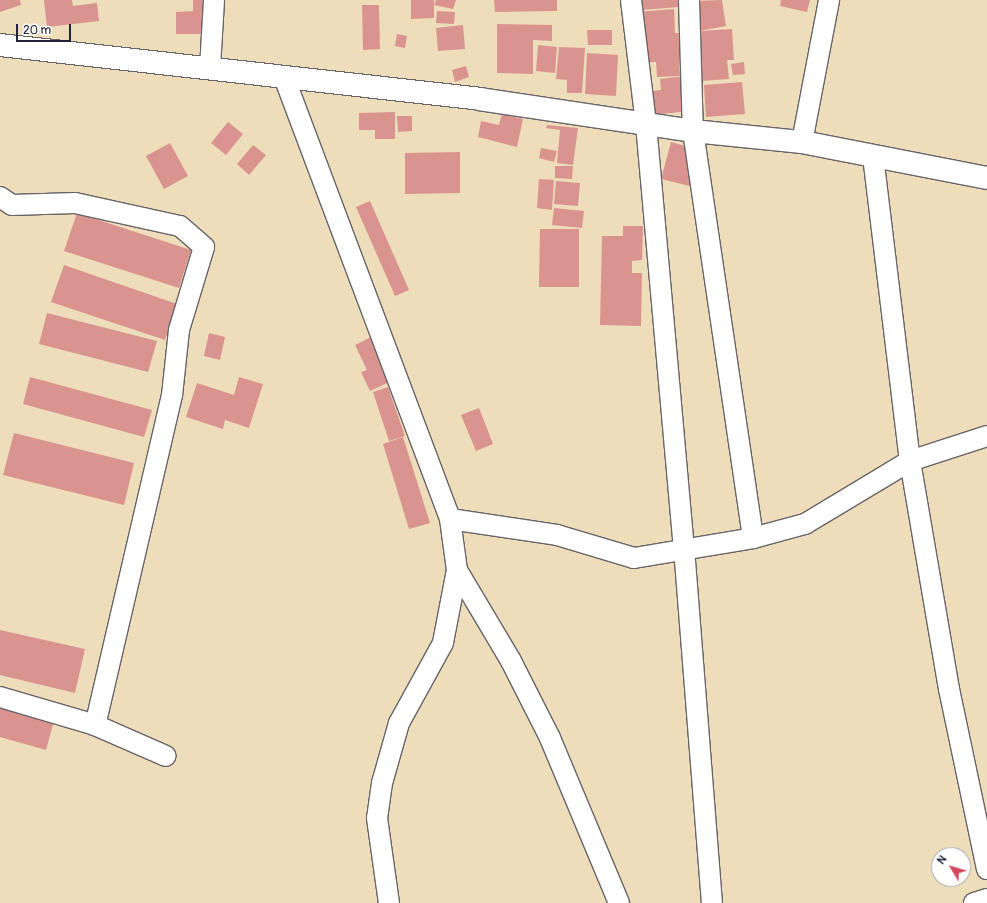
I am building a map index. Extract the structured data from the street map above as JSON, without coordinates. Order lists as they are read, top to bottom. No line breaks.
{"scale_bar":"20 m","north":"top left"}
